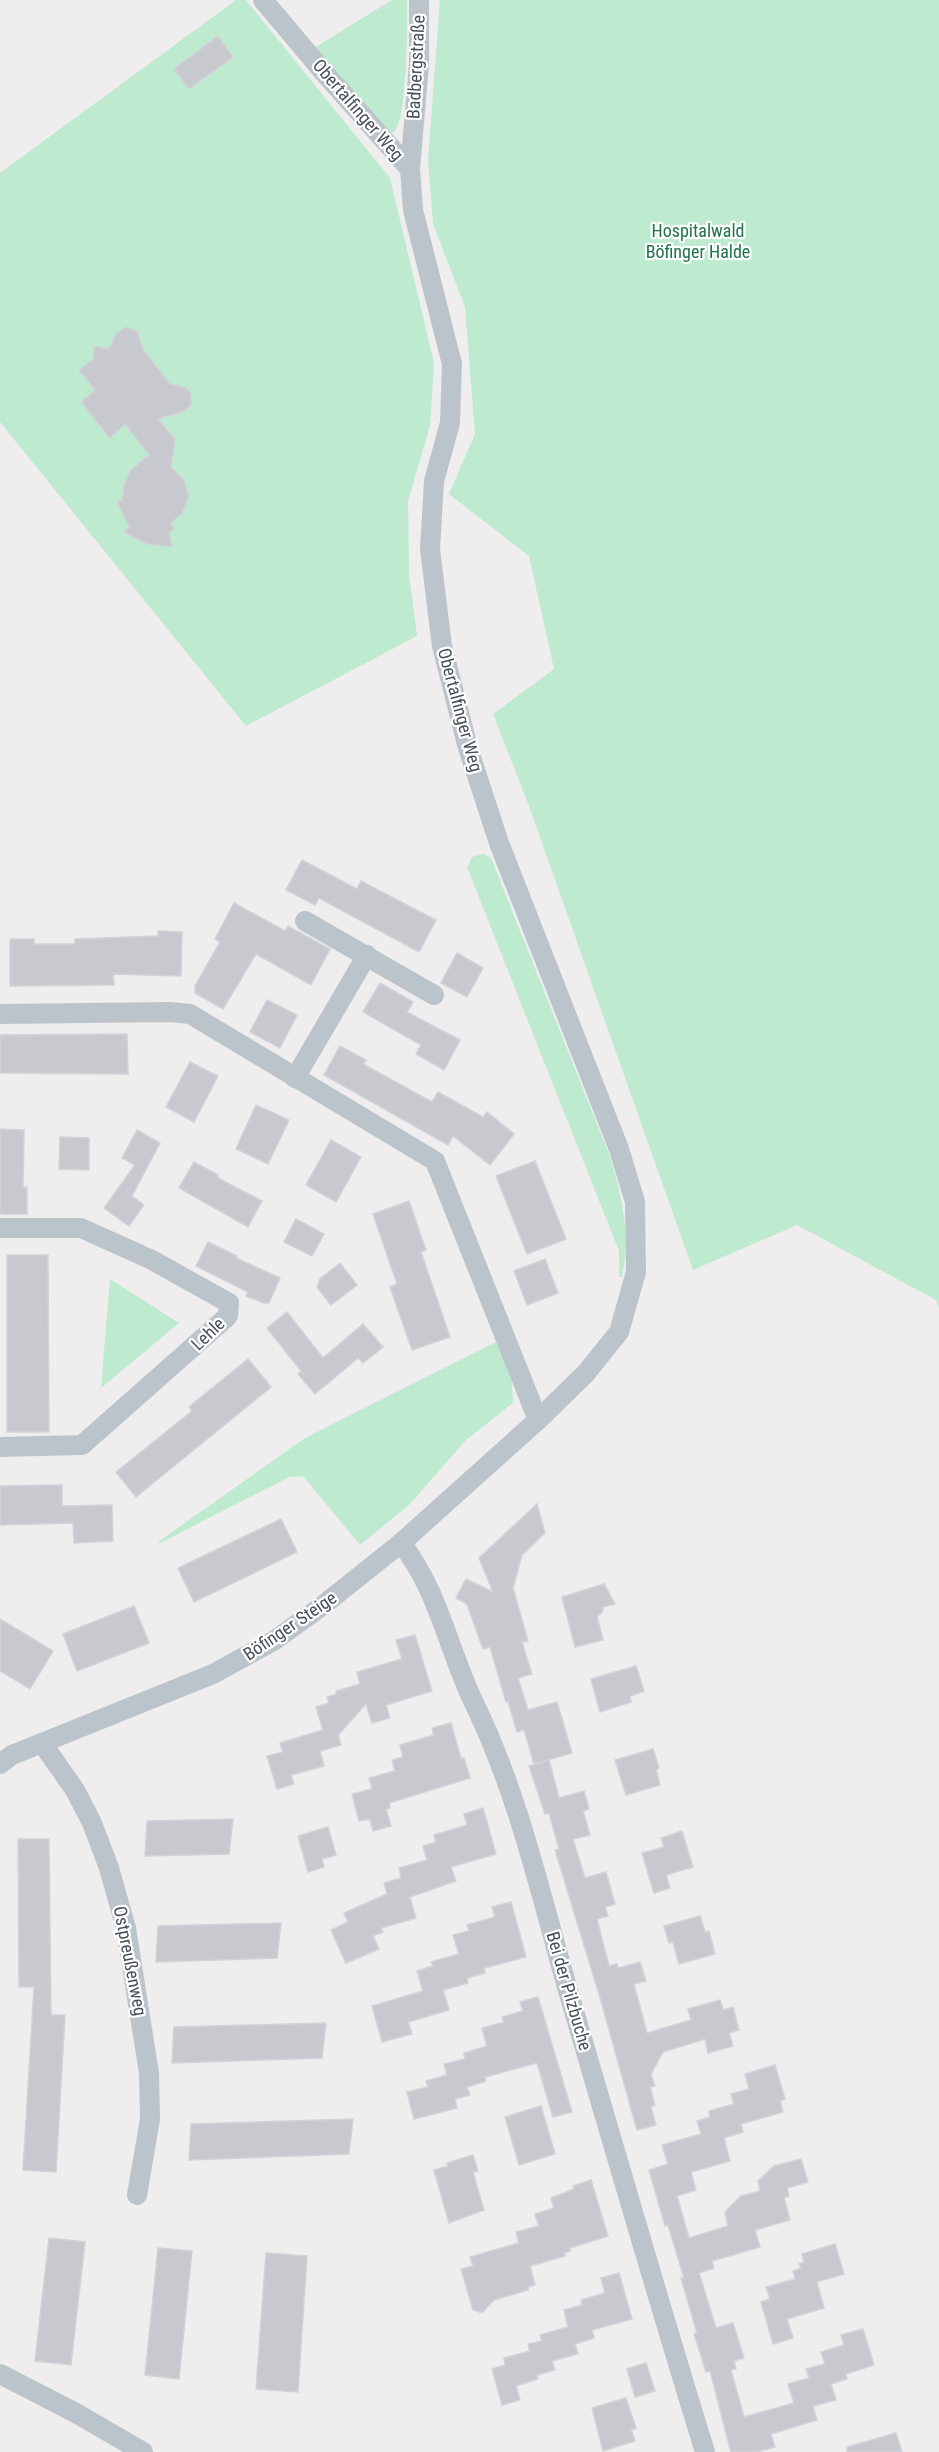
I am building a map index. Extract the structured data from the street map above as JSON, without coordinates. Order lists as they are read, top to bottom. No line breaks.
{"streets":{"street":["Badbergstraße","Obertalfinger Weg","Lehle","Böfinger Steige","Ostpreußenweg","Bei der Pilzbuche"]},"crossings":[["Badbergstraße","Obertalfinger Weg"],["Obertalfinger Weg","Böfinger Steige"],["Böfinger Steige","Ostpreußenweg"],["Böfinger Steige","Bei der Pilzbuche"]],"parks":["Hospitalwald Böfinger Halde"]}
